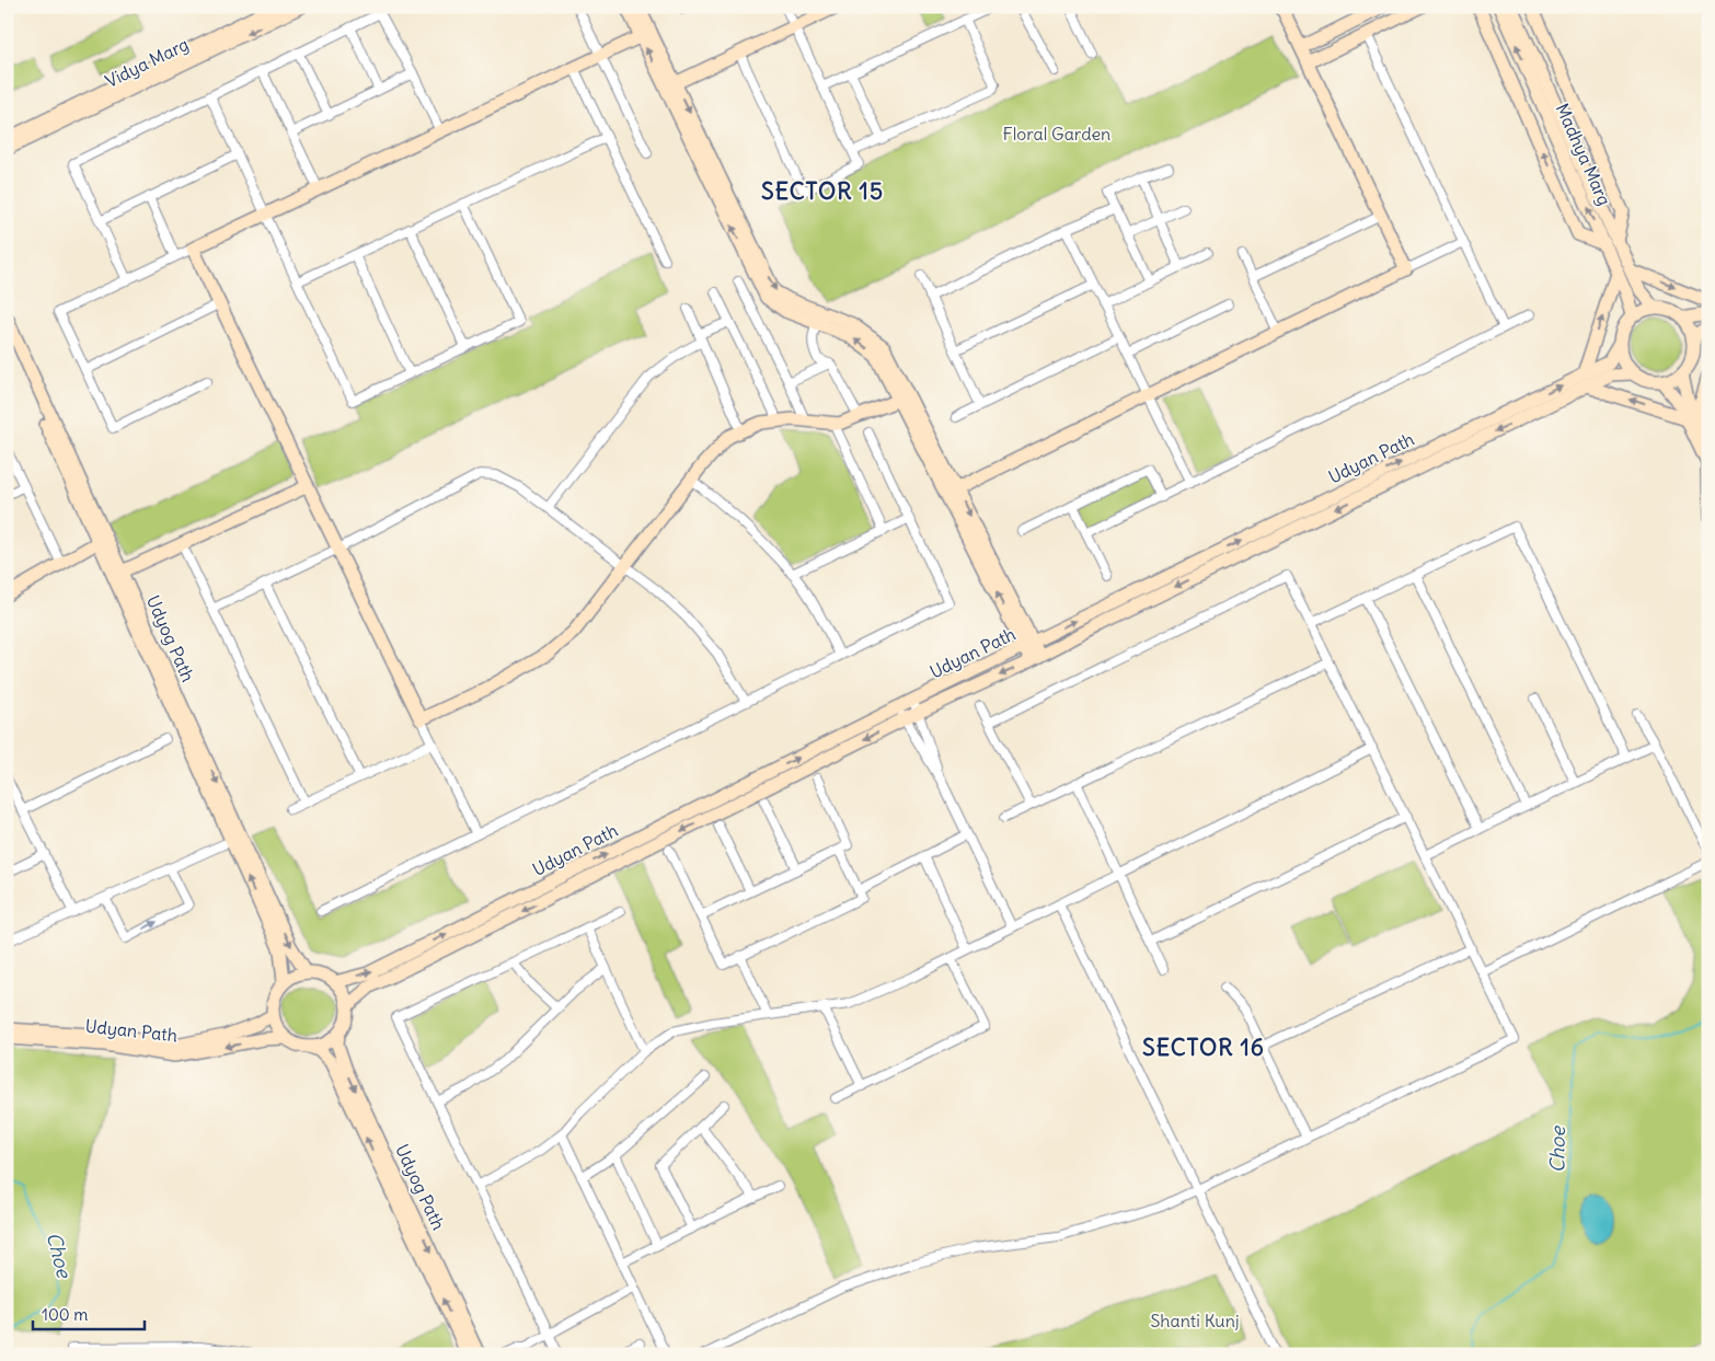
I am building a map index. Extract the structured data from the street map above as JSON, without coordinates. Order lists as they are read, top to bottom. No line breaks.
{"streets":{"main road":["Vidya Marg","Madhya Marg","Udyan Path","Udyog Path"]},"crossings":[["Madhya Marg","Udyan Path"],["Udyan Path","Udyog Path"]],"districts":["SECTOR 15","SECTOR 16"],"water":["Choe"],"parks":["Floral Garden","Shanti Kunj"],"scale_bar":"100 m"}
